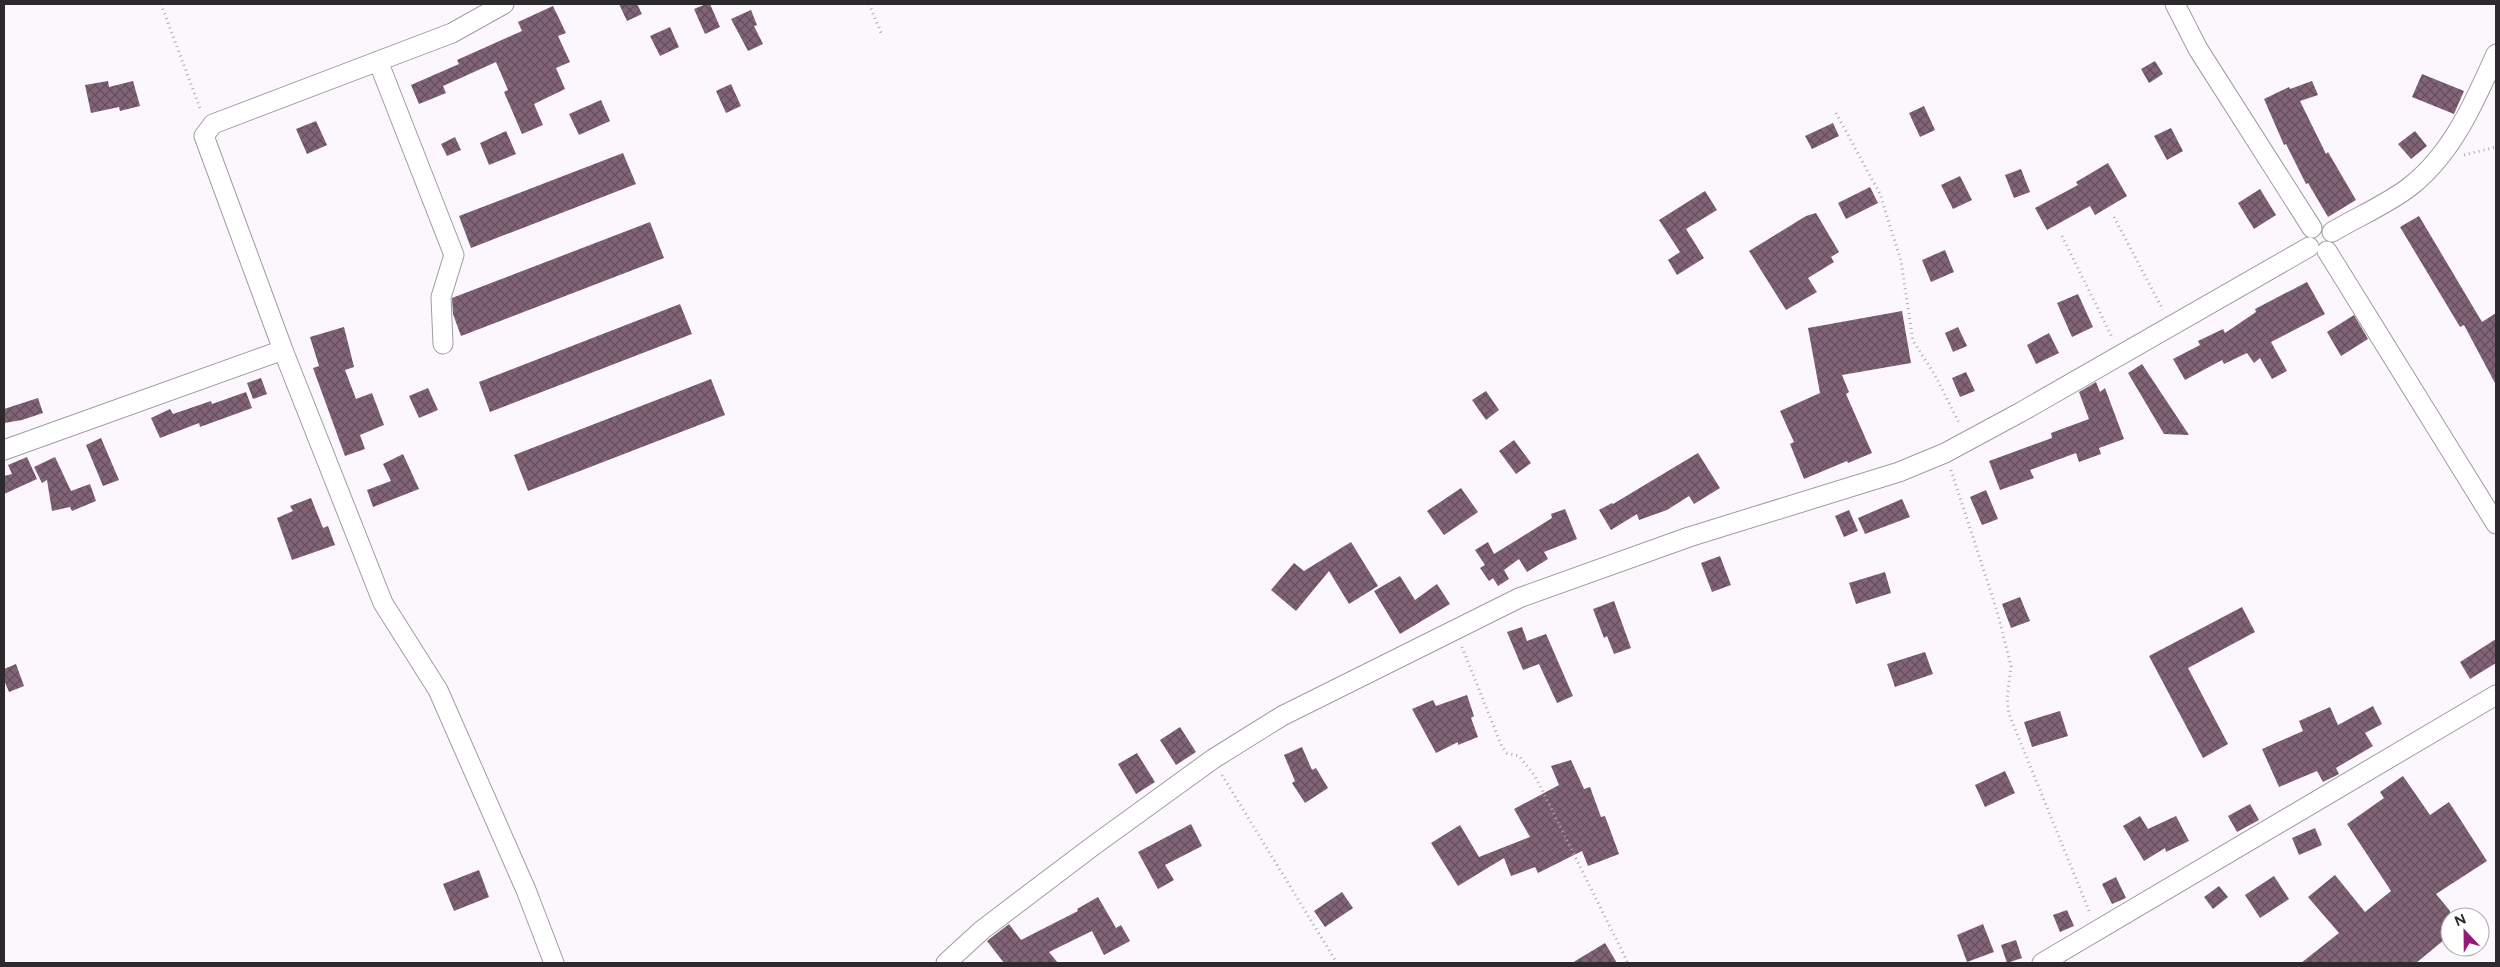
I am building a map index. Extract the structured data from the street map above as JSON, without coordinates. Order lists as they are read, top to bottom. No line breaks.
{"north":"top"}
